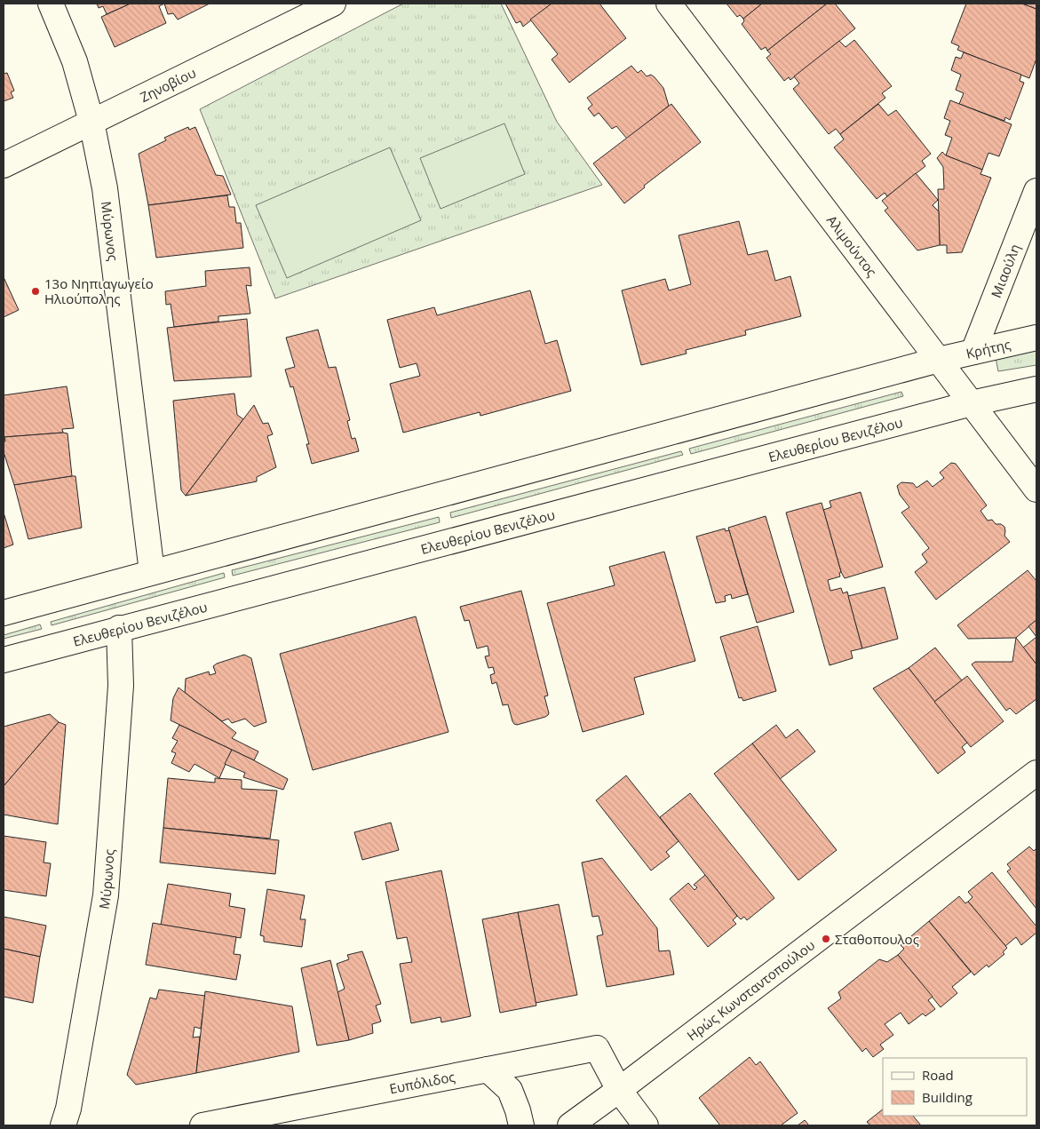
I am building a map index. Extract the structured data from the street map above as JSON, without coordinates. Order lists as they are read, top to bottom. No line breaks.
{"streets":{"street":["Ζηνοβίου","Μύρωνος","Αλιμούντος","Μιαούλη","Κρήτης","Ελευθερίου Βενιζέλου","Ηρώς Κωνσταντοπούλου","Ευπόλιδος"]},"crossings":[["Ζηνοβίου","Μύρωνος"],["Μύρωνος","Ελευθερίου Βενιζέλου"],["Αλιμούντος","Κρήτης"],["Αλιμούντος","Ελευθερίου Βενιζέλου"],["Μιαούλη","Κρήτης"],["Ηρώς Κωνσταντοπούλου","Ευπόλιδος"]],"places":["13ο Νηπιαγωγείο Ηλιούπολης","Σταθοπουλος"],"legend":["Road","Building"]}
